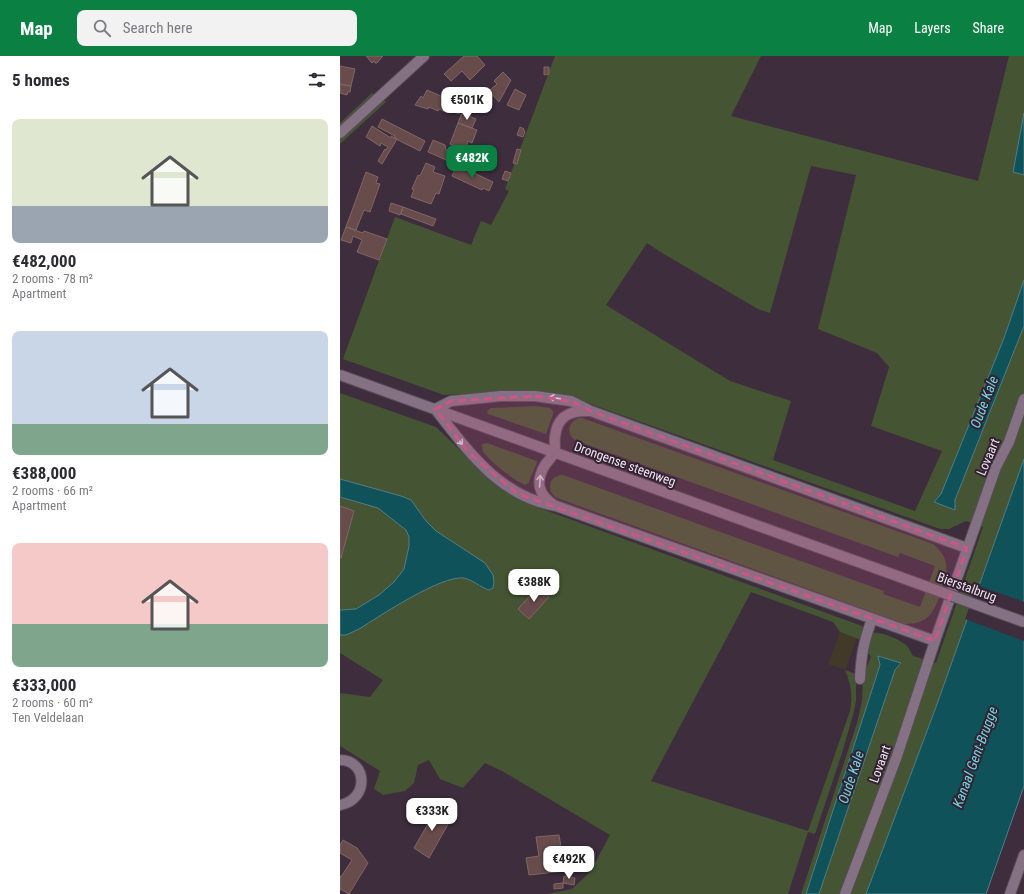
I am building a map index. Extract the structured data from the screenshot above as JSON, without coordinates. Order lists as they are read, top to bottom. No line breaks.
{"streets":{"street":["Lovaart","Drongense steenweg","Bierstalbrug"]},"crossings":[["Drongense steenweg","Bierstalbrug"]],"water":["Oude Kale","Kanaal Gent-Brugge"],"page":{"header":"Map","search":"Search here","nav":["Map","Layers","Share"],"heading":"5 homes","price":["€501K","€482K","€388K","€333K","€492K"],"list":[{"name":"€482,000","note":"2 rooms · 78 m² · Apartment"},{"name":"€388,000","note":"2 rooms · 66 m² · Apartment"},{"name":"€333,000","note":"2 rooms · 60 m² · Ten Veldelaan"}]}}
